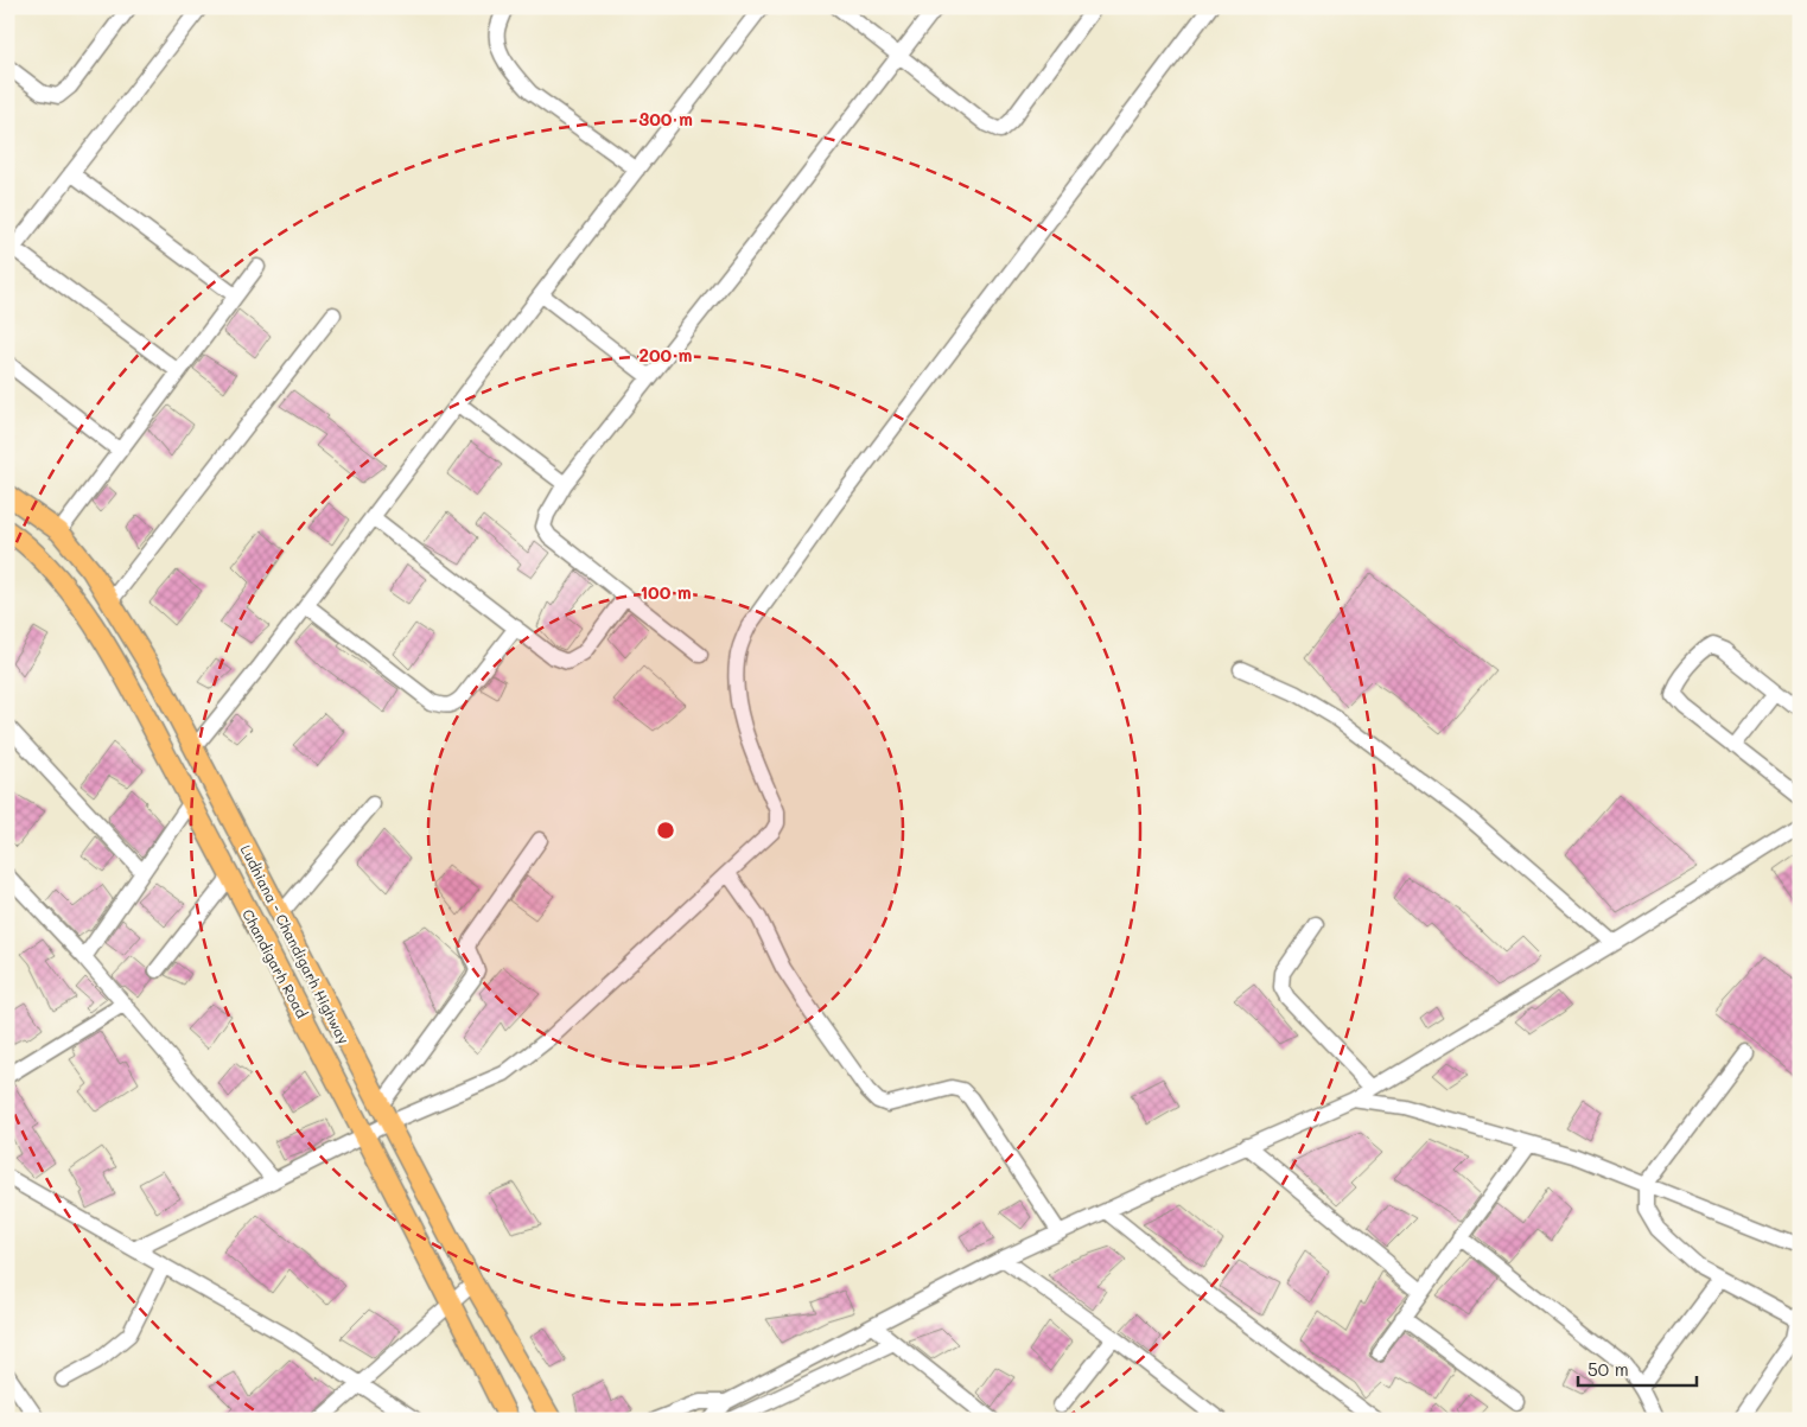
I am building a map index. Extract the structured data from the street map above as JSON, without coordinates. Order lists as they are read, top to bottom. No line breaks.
{"streets":{"main road":["Ludhiana - Chandigarh Highway","Chandigarh Road"]},"scale_bar":"50 m","rings":["300 m","200 m","100 m"]}
